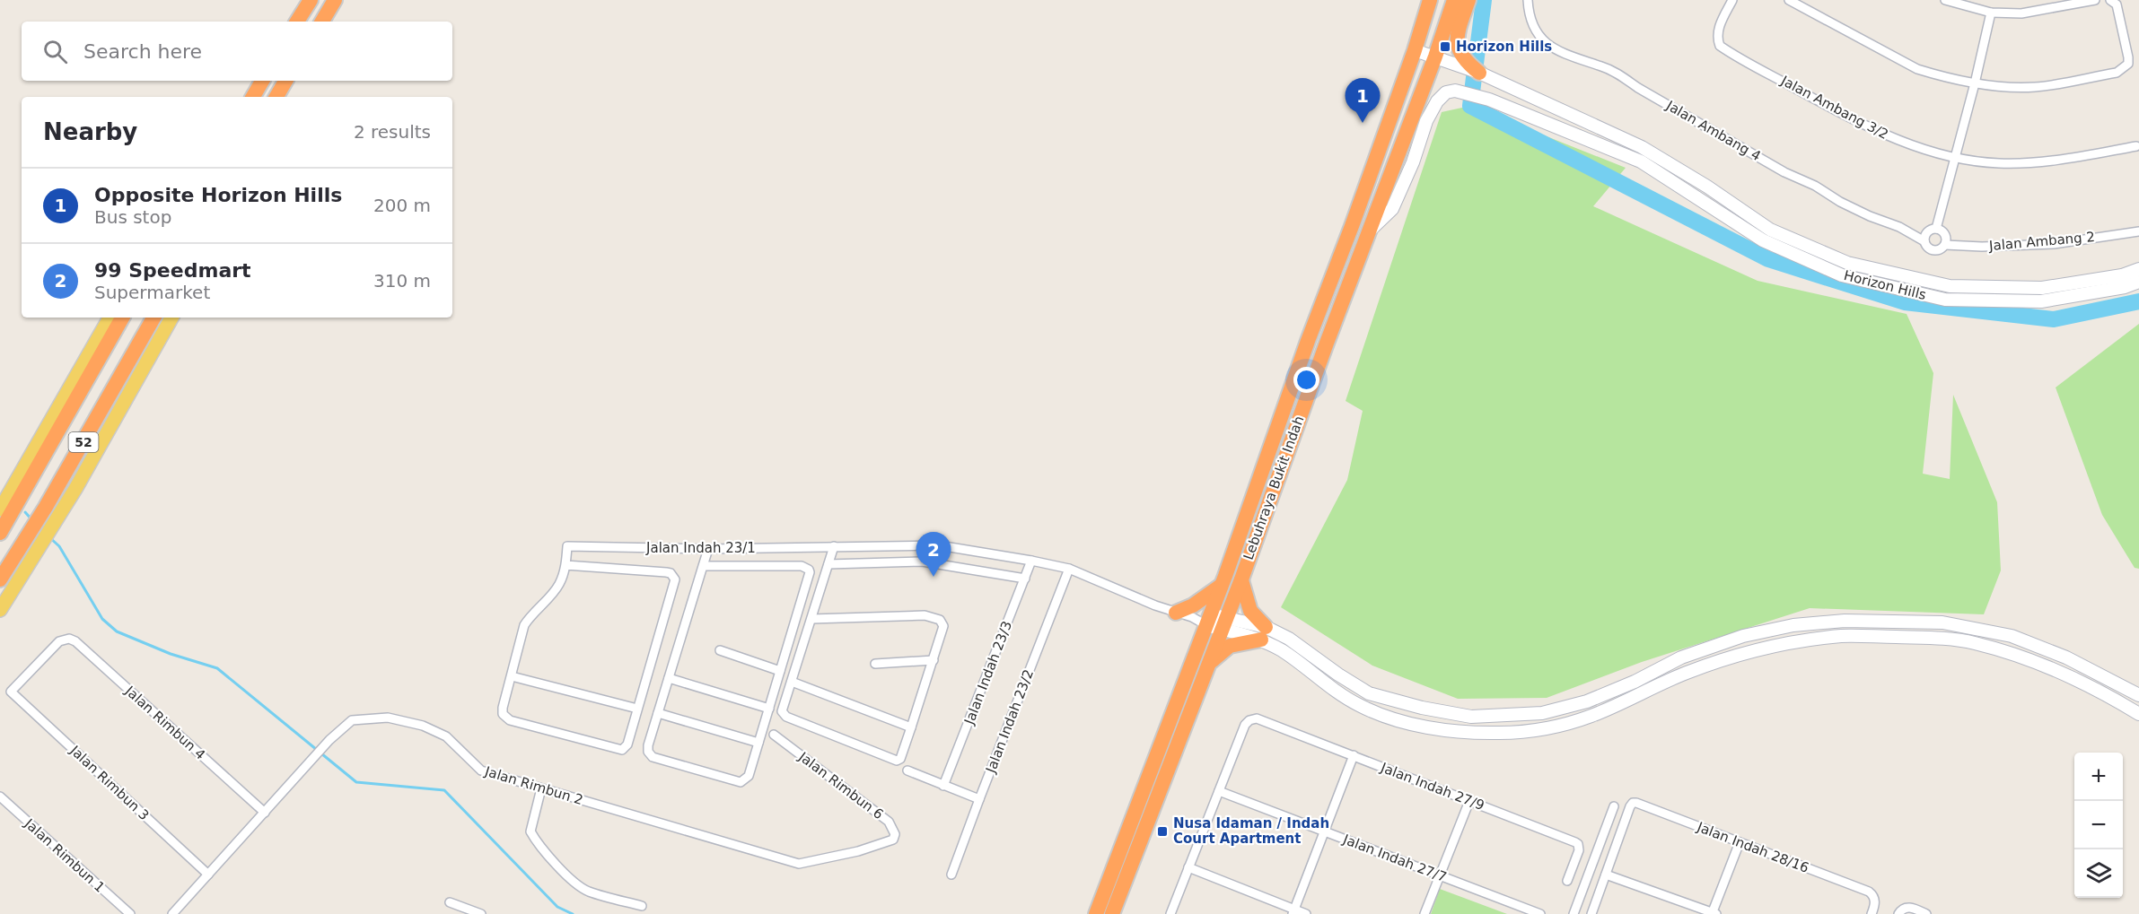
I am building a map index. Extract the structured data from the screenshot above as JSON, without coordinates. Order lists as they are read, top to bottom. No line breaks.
{"streets":{"highway":["52","Lebuhraya Bukit Indah"],"main road":["Horizon Hills"],"street":["Jalan Ambang 3/2","Jalan Ambang 4","Jalan Ambang 2","Jalan Indah 23/1","Jalan Indah 23/3","Jalan Indah 23/2","Jalan Rimbun 4","Jalan Rimbun 3","Jalan Rimbun 2","Jalan Rimbun 6","Jalan Indah 27/9","Jalan Indah 28/16","Jalan Rimbun 1","Jalan Indah 27/7"]},"crossings":[["Jalan Ambang 4","Jalan Ambang 2"],["Horizon Hills","Lebuhraya Bukit Indah"],["Lebuhraya Bukit Indah","Jalan Indah 23/1"],["Jalan Indah 23/1","Jalan Indah 23/3"],["Jalan Indah 23/1","Jalan Indah 23/2"],["Jalan Rimbun 4","Jalan Rimbun 3"],["Jalan Rimbun 4","Jalan Rimbun 2"],["Jalan Rimbun 3","Jalan Rimbun 2"],["Jalan Rimbun 2","Jalan Rimbun 6"],["Jalan Indah 27/9","Jalan Indah 27/7"]],"places":{"transit":["Horizon Hills","Nusa Idaman / Indah Court Apartment"]},"page":{"search":"Search here","pins":["1","2"],"heading":["Nearby","2 results"],"list":[{"mark":"1","name":"Opposite Horizon Hills","note":"Bus stop","value":"200 m"},{"mark":"2","name":"99 Speedmart","note":"Supermarket","value":"310 m"}],"map_buttons":["+","−"]}}
